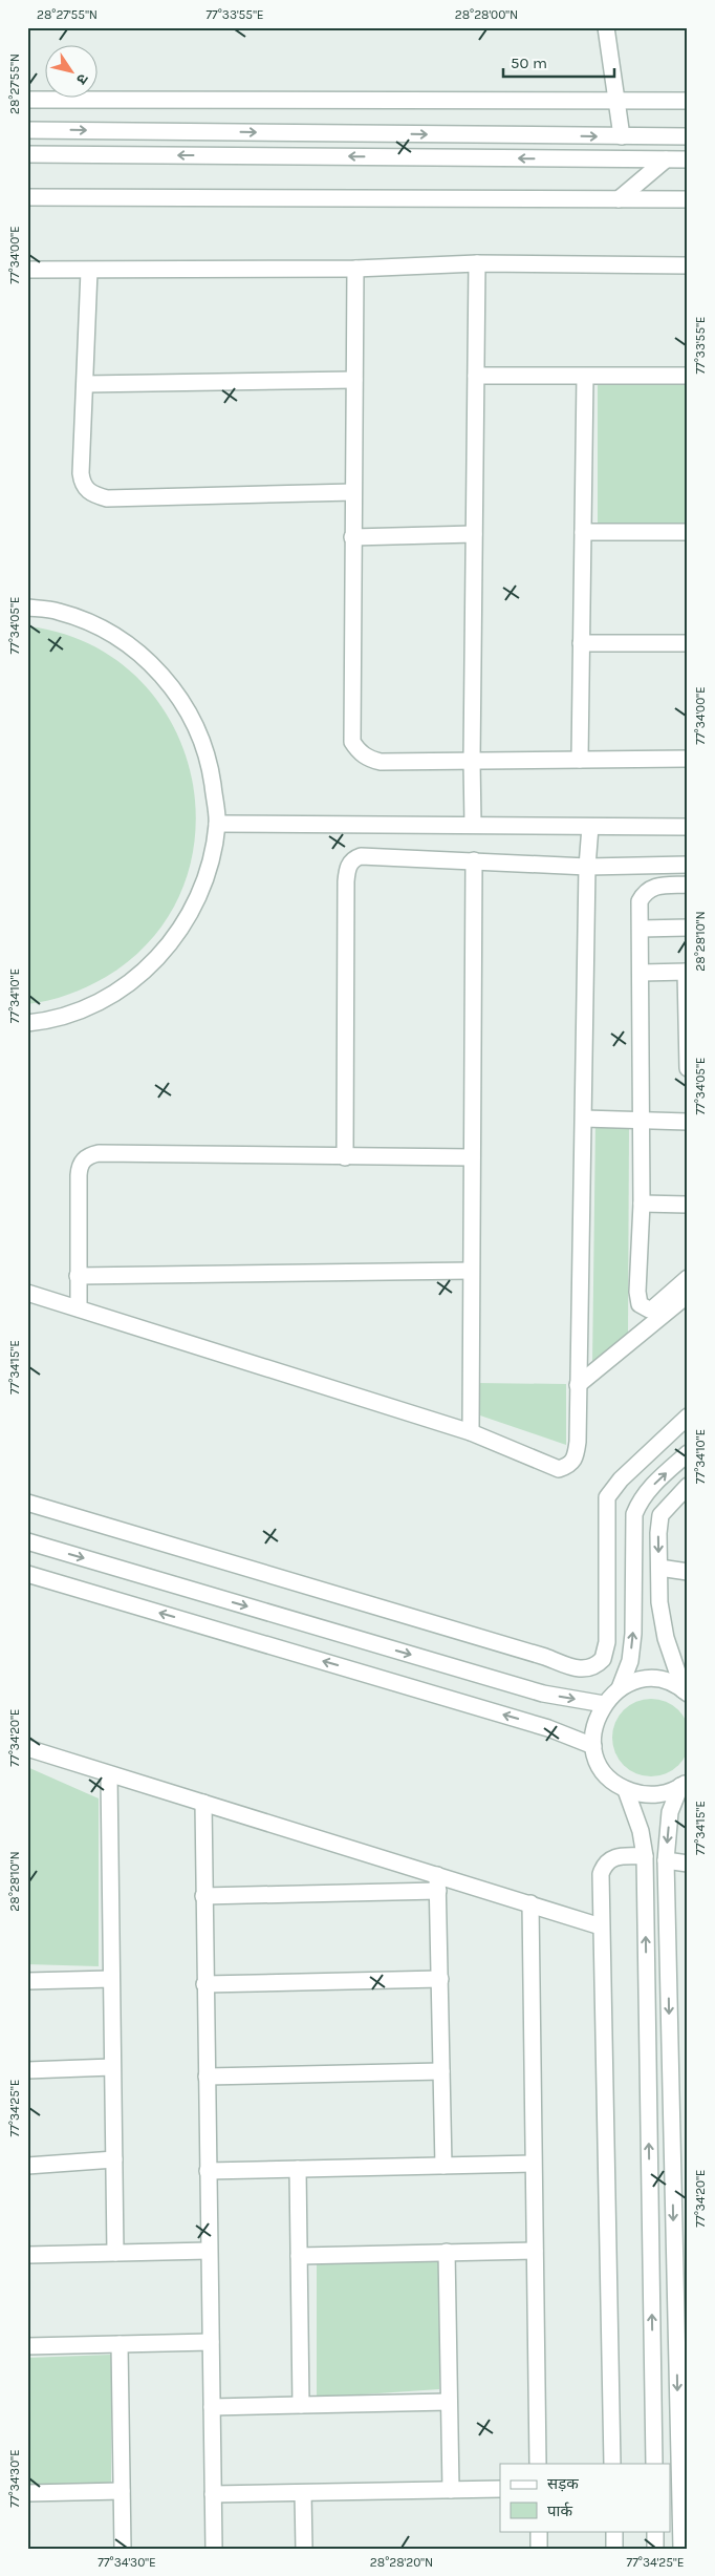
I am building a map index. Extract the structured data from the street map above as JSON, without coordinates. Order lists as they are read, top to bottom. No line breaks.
{"legend":["सड़क","पार्क"],"scale_bar":"50 m","north":"bottom right","coordinates":["28°27'55\"N","77°33'55\"E","28°28'00\"N","77°34'00\"E","77°34'05\"E","28°28'10\"N","77°34'10\"E","77°34'15\"E","77°34'20\"E","77°34'25\"E","77°34'30\"E","28°28'20\"N"]}
